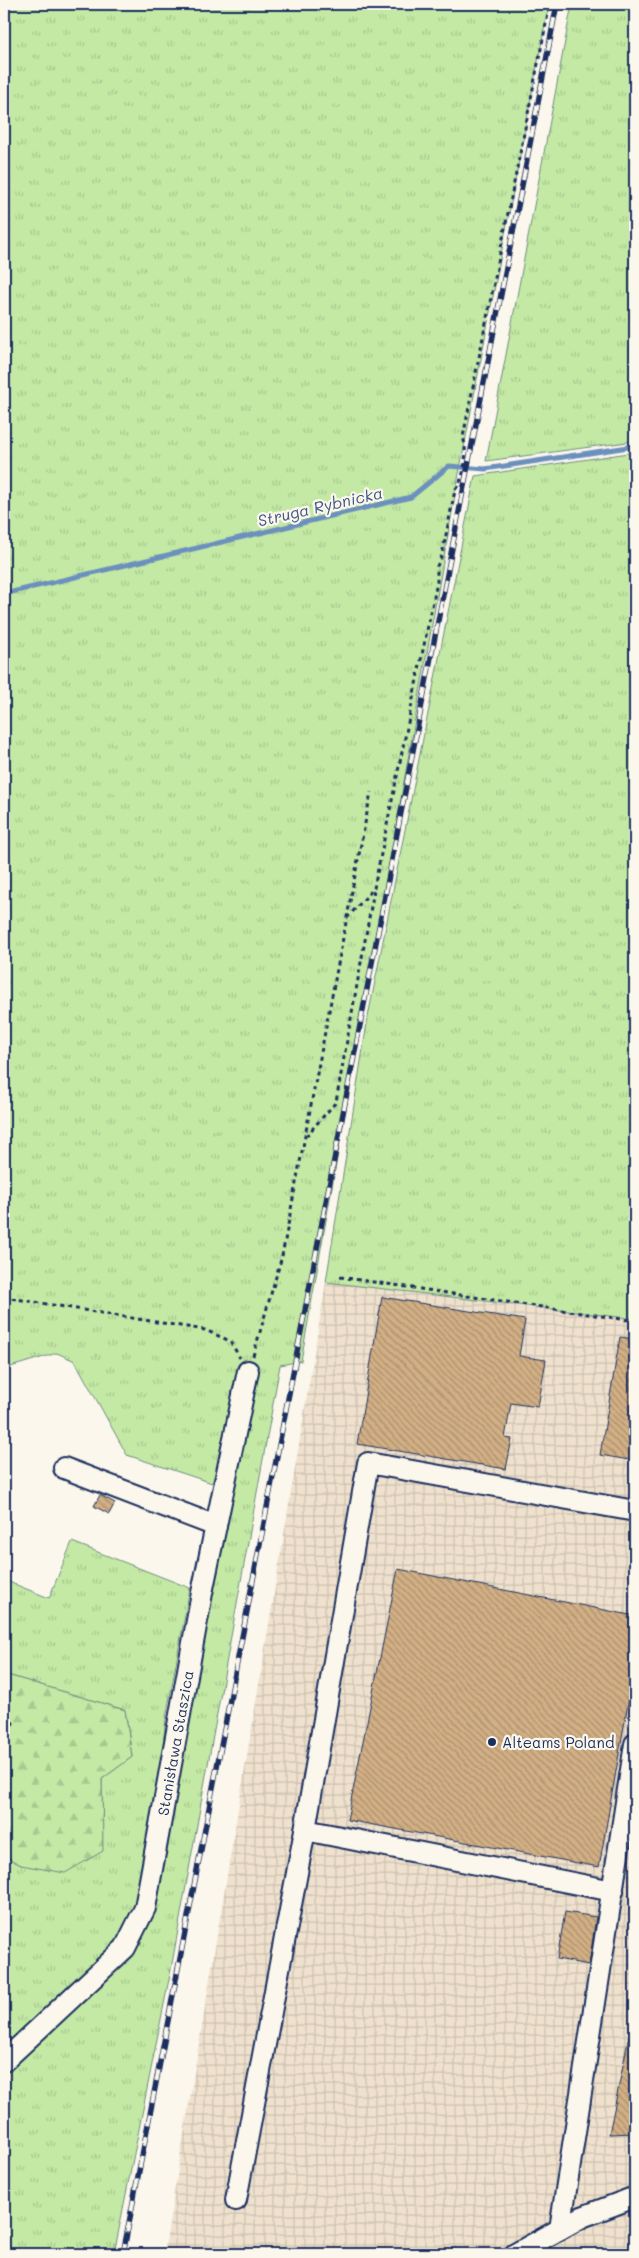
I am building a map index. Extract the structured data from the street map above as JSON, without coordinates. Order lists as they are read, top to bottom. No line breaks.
{"streets":{"street":["Stanisława Staszica"]},"water":["Struga Rybnicka"],"places":["Alteams Poland"]}
